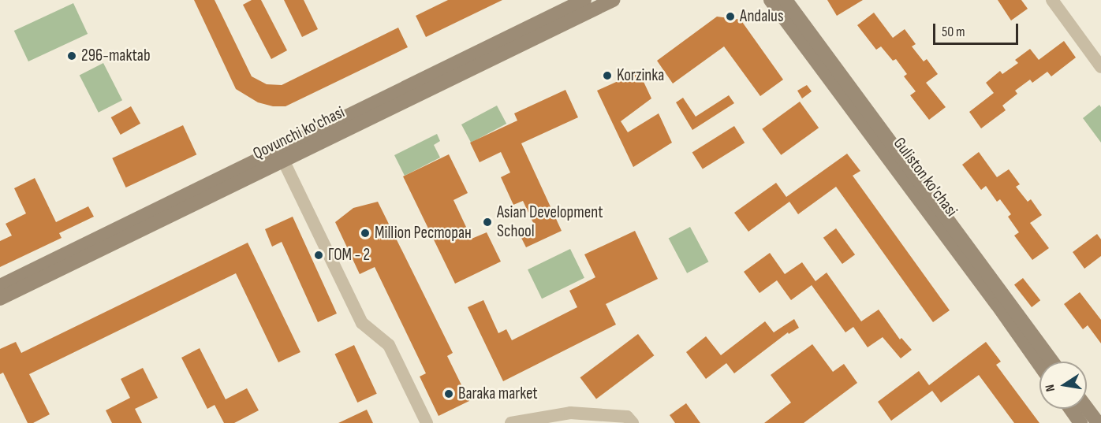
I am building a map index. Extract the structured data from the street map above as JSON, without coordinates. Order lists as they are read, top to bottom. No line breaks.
{"streets":{"street":["Qovunchi ko'chasi","Guliston ko'chasi"]},"places":["Andalus","296-maktab","Korzinka","Asian Development School","Million Ресторан","ГОМ - 2","Baraka market"],"scale_bar":"50 m","north":"left"}
